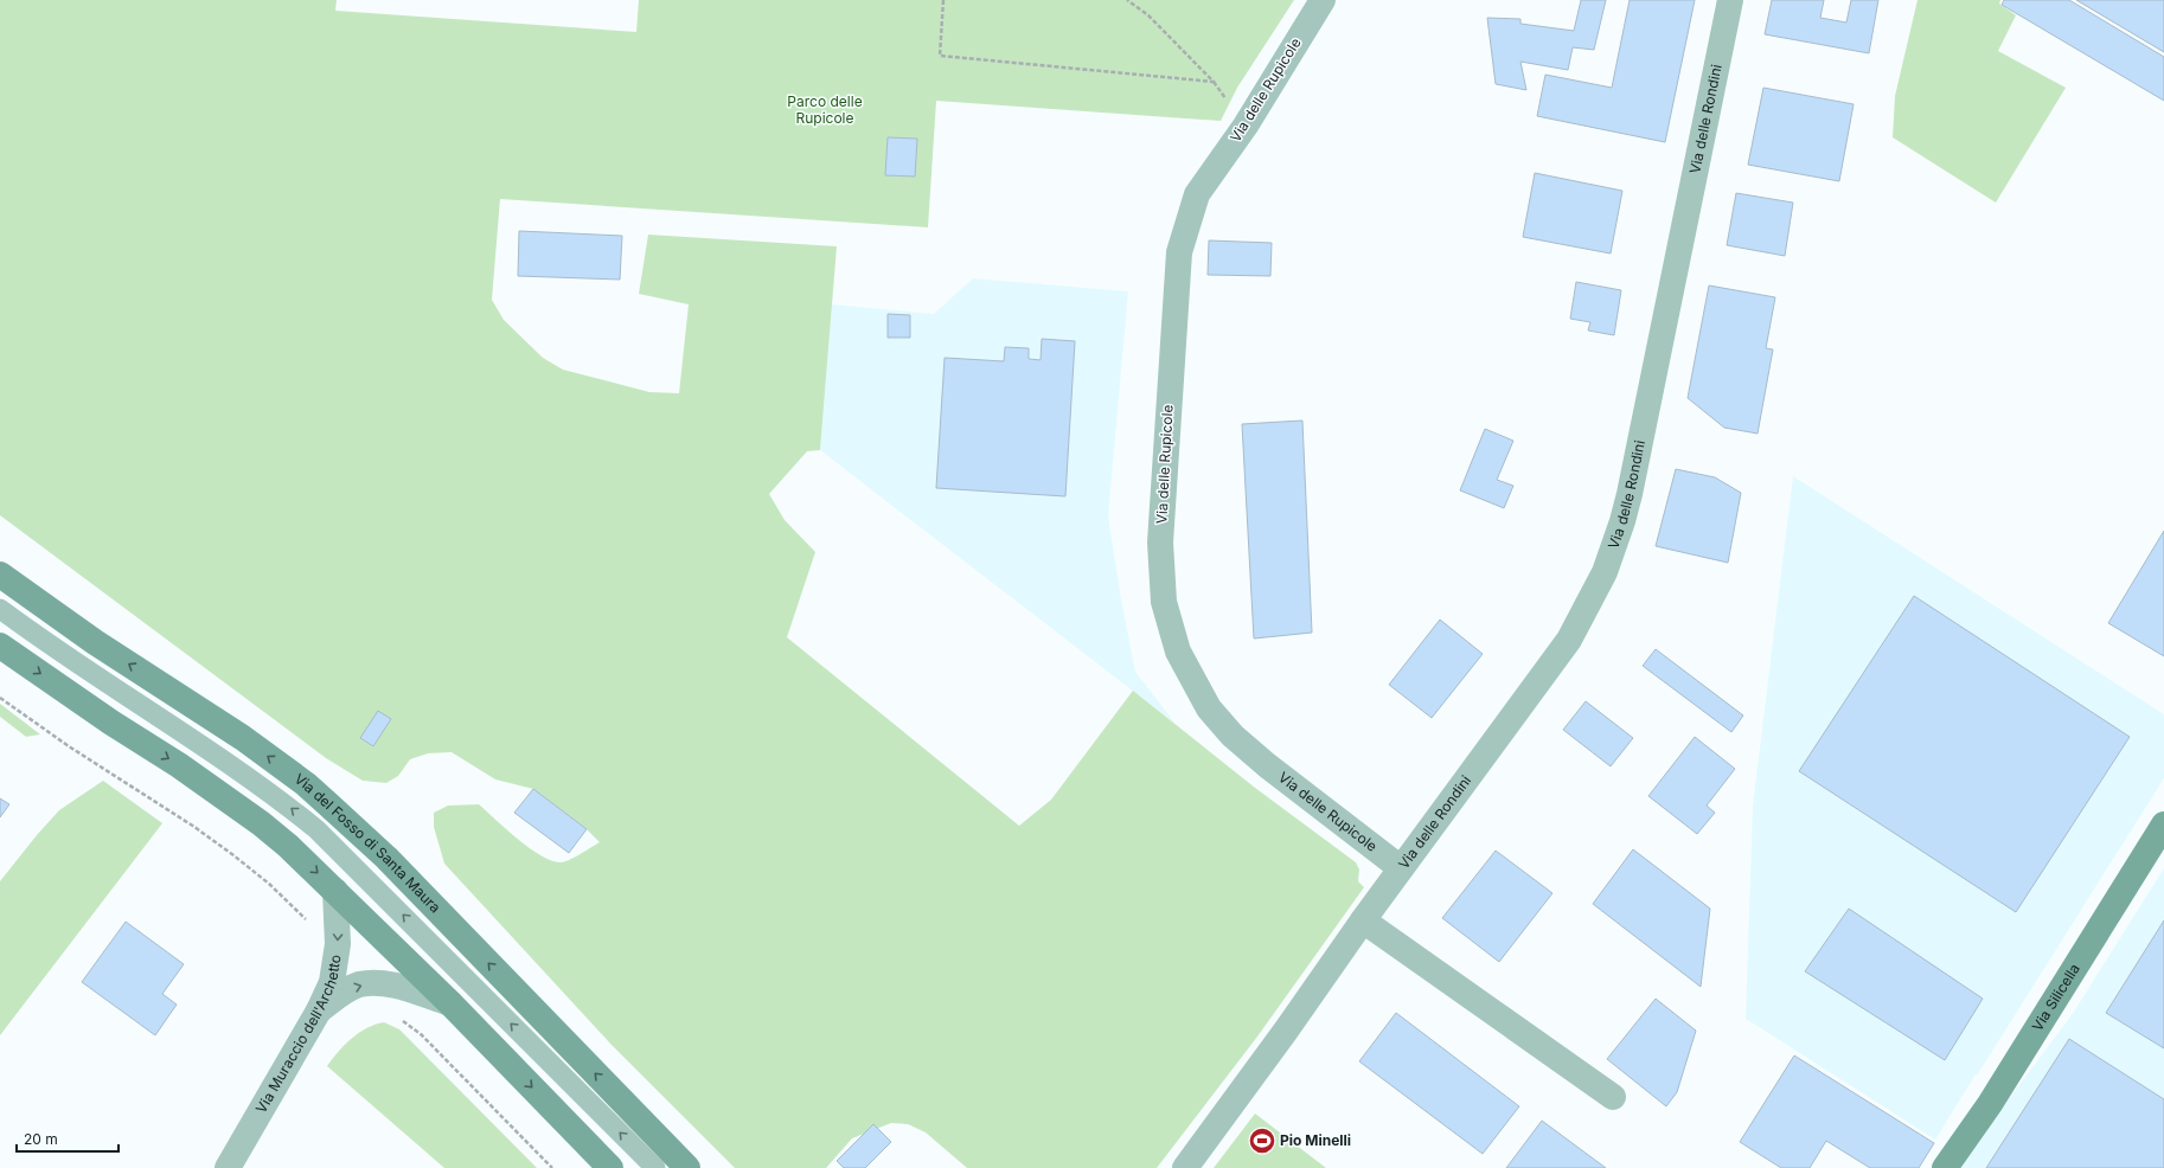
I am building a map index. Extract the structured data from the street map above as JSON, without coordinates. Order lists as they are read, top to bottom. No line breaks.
{"streets":{"street":["Via delle Rupicole","Via delle Rondini","Via del Fosso di Santa Maura","Via Silicella","Via Muraccio dell'Archetto"]},"crossings":[["Via delle Rupicole","Via delle Rondini"]],"one_way":["Via Muraccio dell'Archetto"],"parks":["Parco delle Rupicole"],"places":{"sports":["Pio Minelli"]},"scale_bar":"20 m"}
